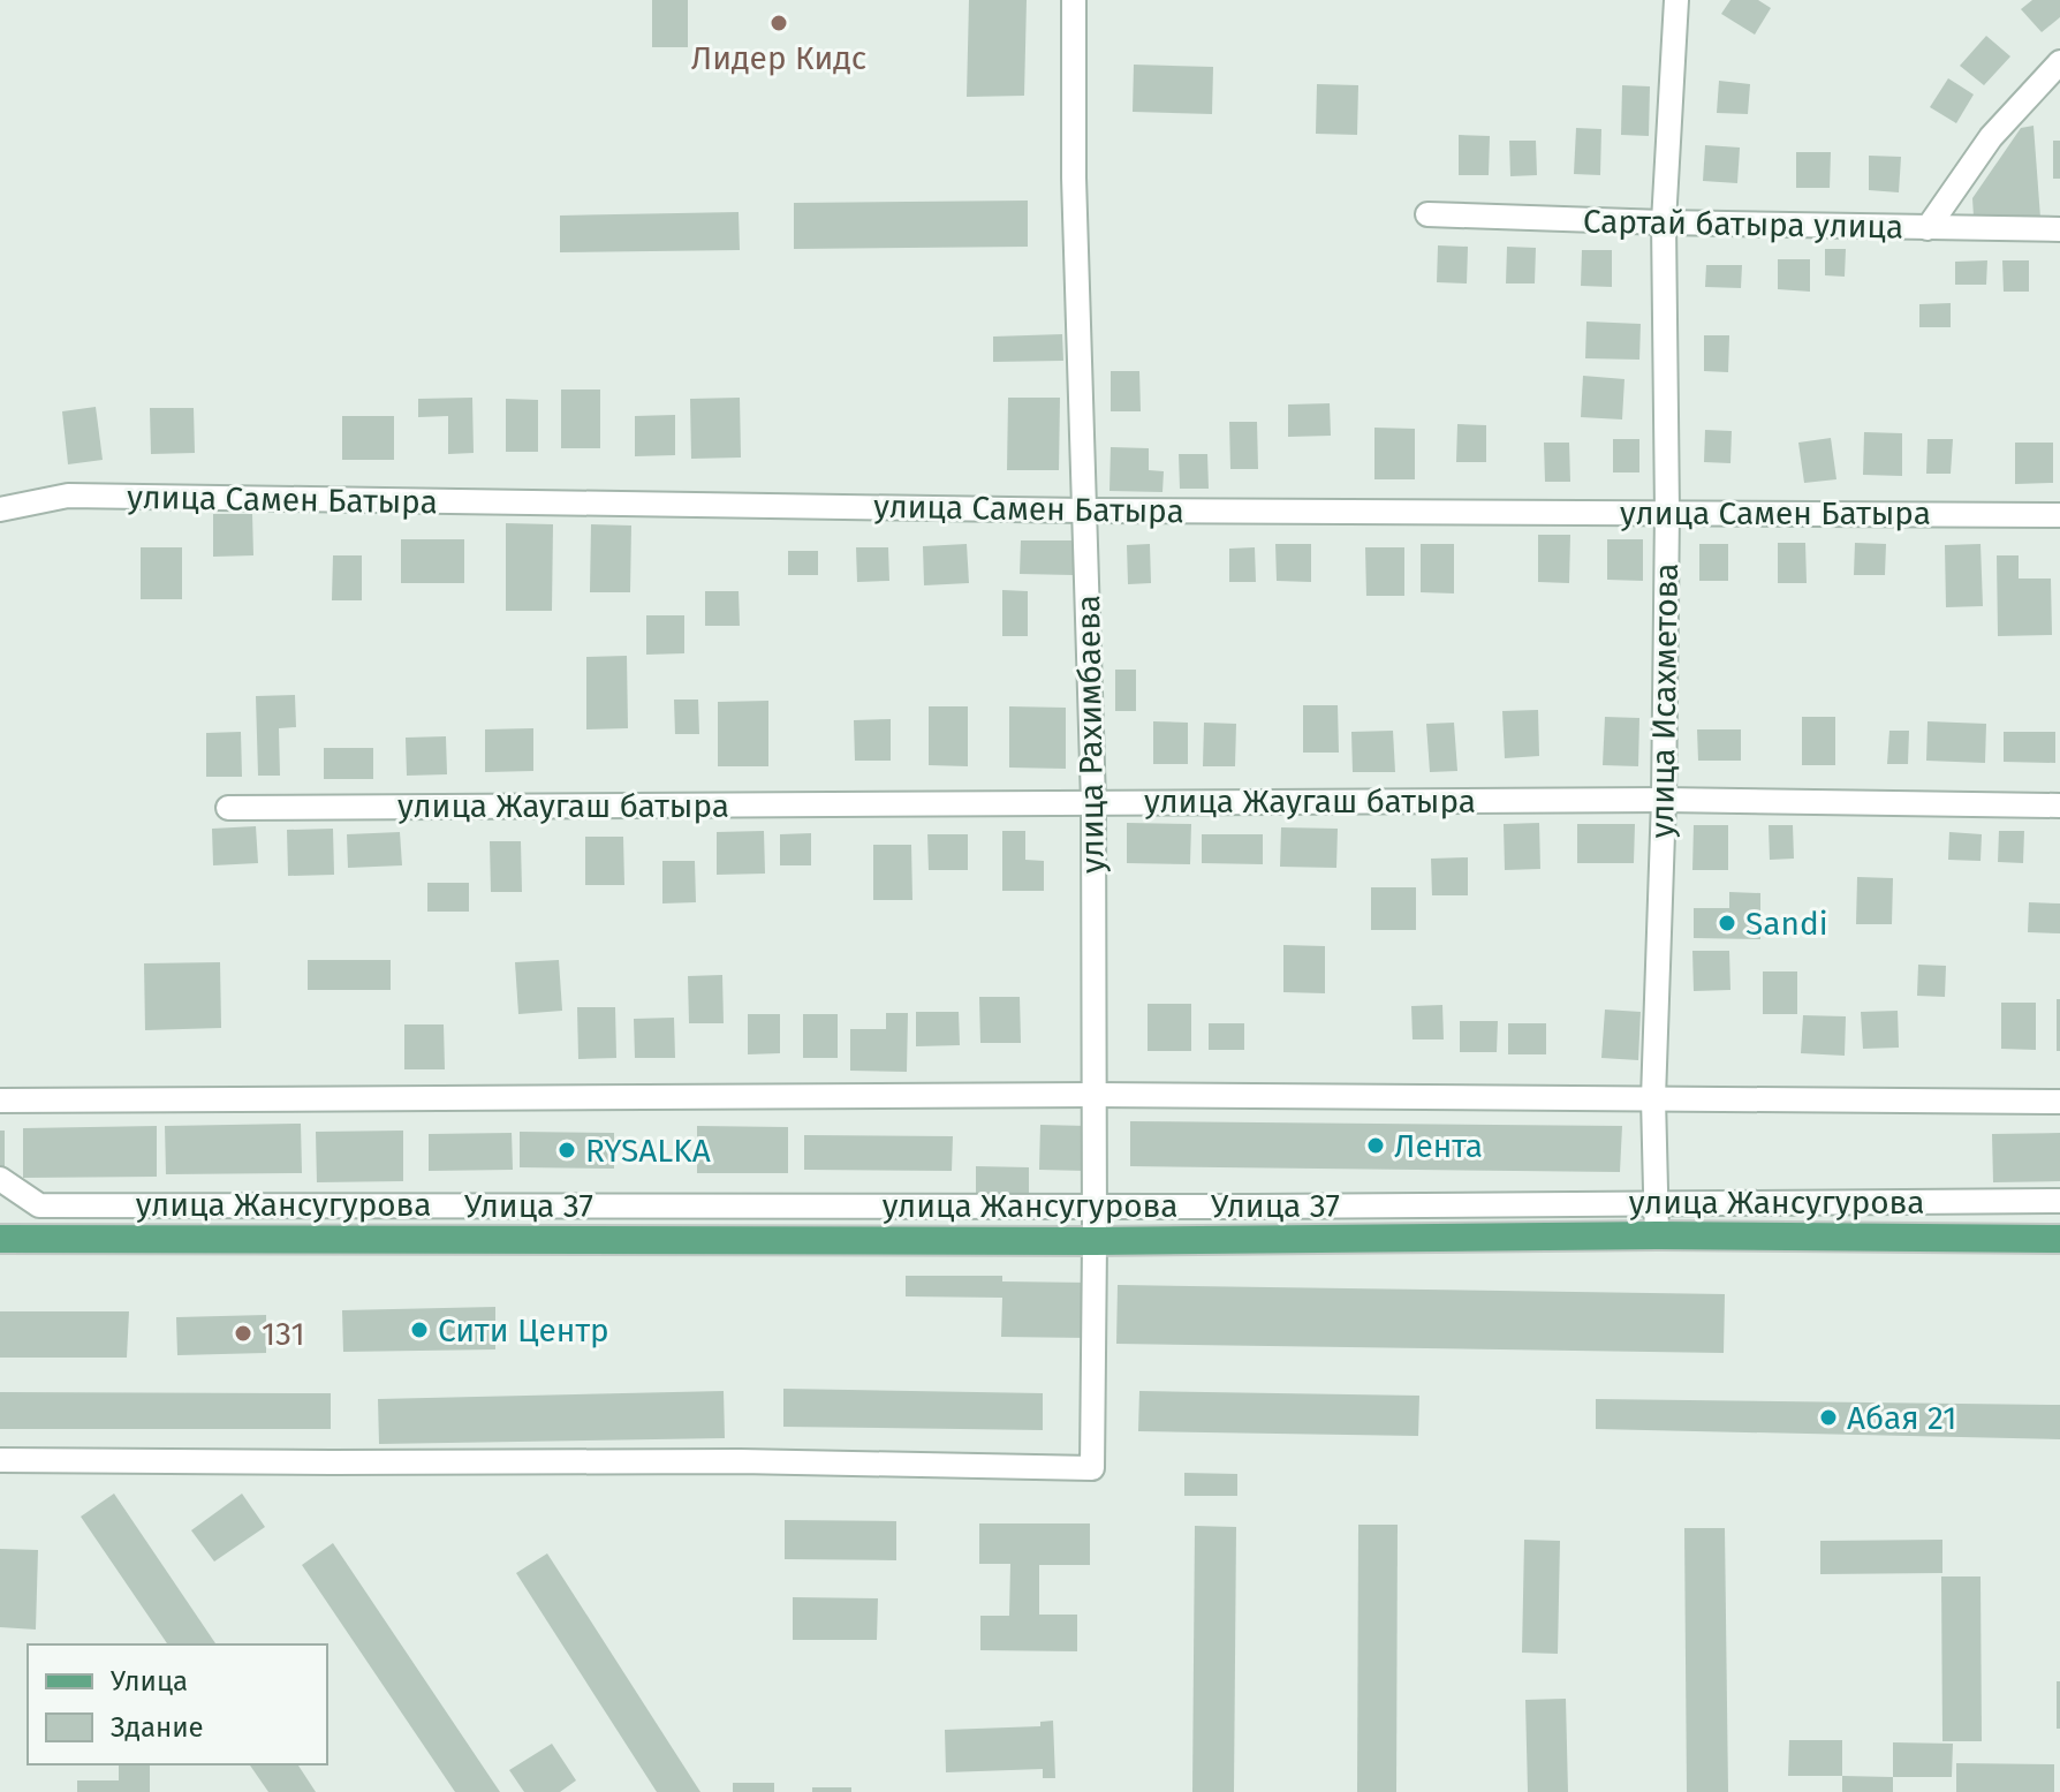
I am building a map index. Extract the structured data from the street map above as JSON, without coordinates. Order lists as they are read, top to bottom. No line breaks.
{"streets":{"main road":["улица Жансугурова"],"street":["Сартай батыра улица","улица Самен Батыра","улица Исахметова","улица Рахимбаева","улица Жаугаш батыра","Улица 37"]},"crossings":[["Сартай батыра улица","улица Исахметова"],["улица Самен Батыра","улица Исахметова"],["улица Самен Батыра","улица Рахимбаева"],["улица Исахметова","улица Жаугаш батыра"],["улица Исахметова","улица Жансугурова"],["улица Рахимбаева","улица Жаугаш батыра"],["улица Рахимбаева","улица Жансугурова"]],"places":["Лидер Кидс","Sandi","Лента","RYSALKA","Сити Центр","131","Абая 21"],"legend":["Улица","Здание"]}
